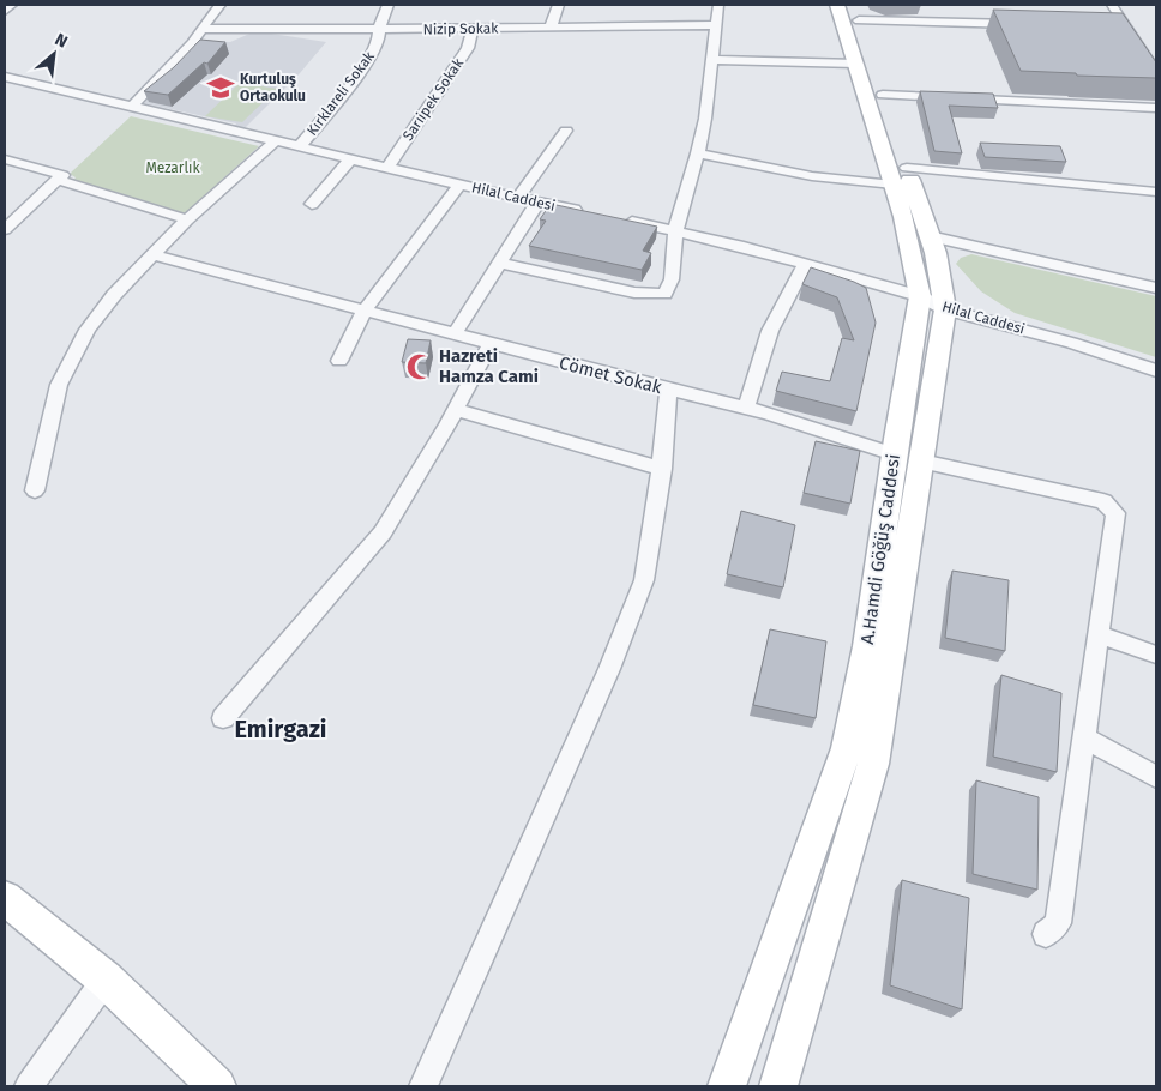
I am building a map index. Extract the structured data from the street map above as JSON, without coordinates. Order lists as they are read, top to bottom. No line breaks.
{"streets":{"street":["Nizip Sokak","Kırklareli Sokak","Sarıipek Sokak","Hilal Caddesi","Cömet Sokak","A.Hamdi Göğüş Caddesi"]},"crossings":[["Nizip Sokak","Kırklareli Sokak"],["Nizip Sokak","Sarıipek Sokak"],["Kırklareli Sokak","Hilal Caddesi"],["Sarıipek Sokak","Hilal Caddesi"],["Hilal Caddesi","A.Hamdi Göğüş Caddesi"],["Cömet Sokak","A.Hamdi Göğüş Caddesi"]],"districts":["Emirgazi"],"parks":["Mezarlık"],"places":{"school or university":["Kurtuluş Ortaokulu"],"mosque":["Hazreti Hamza Cami"]},"north":"top right"}
